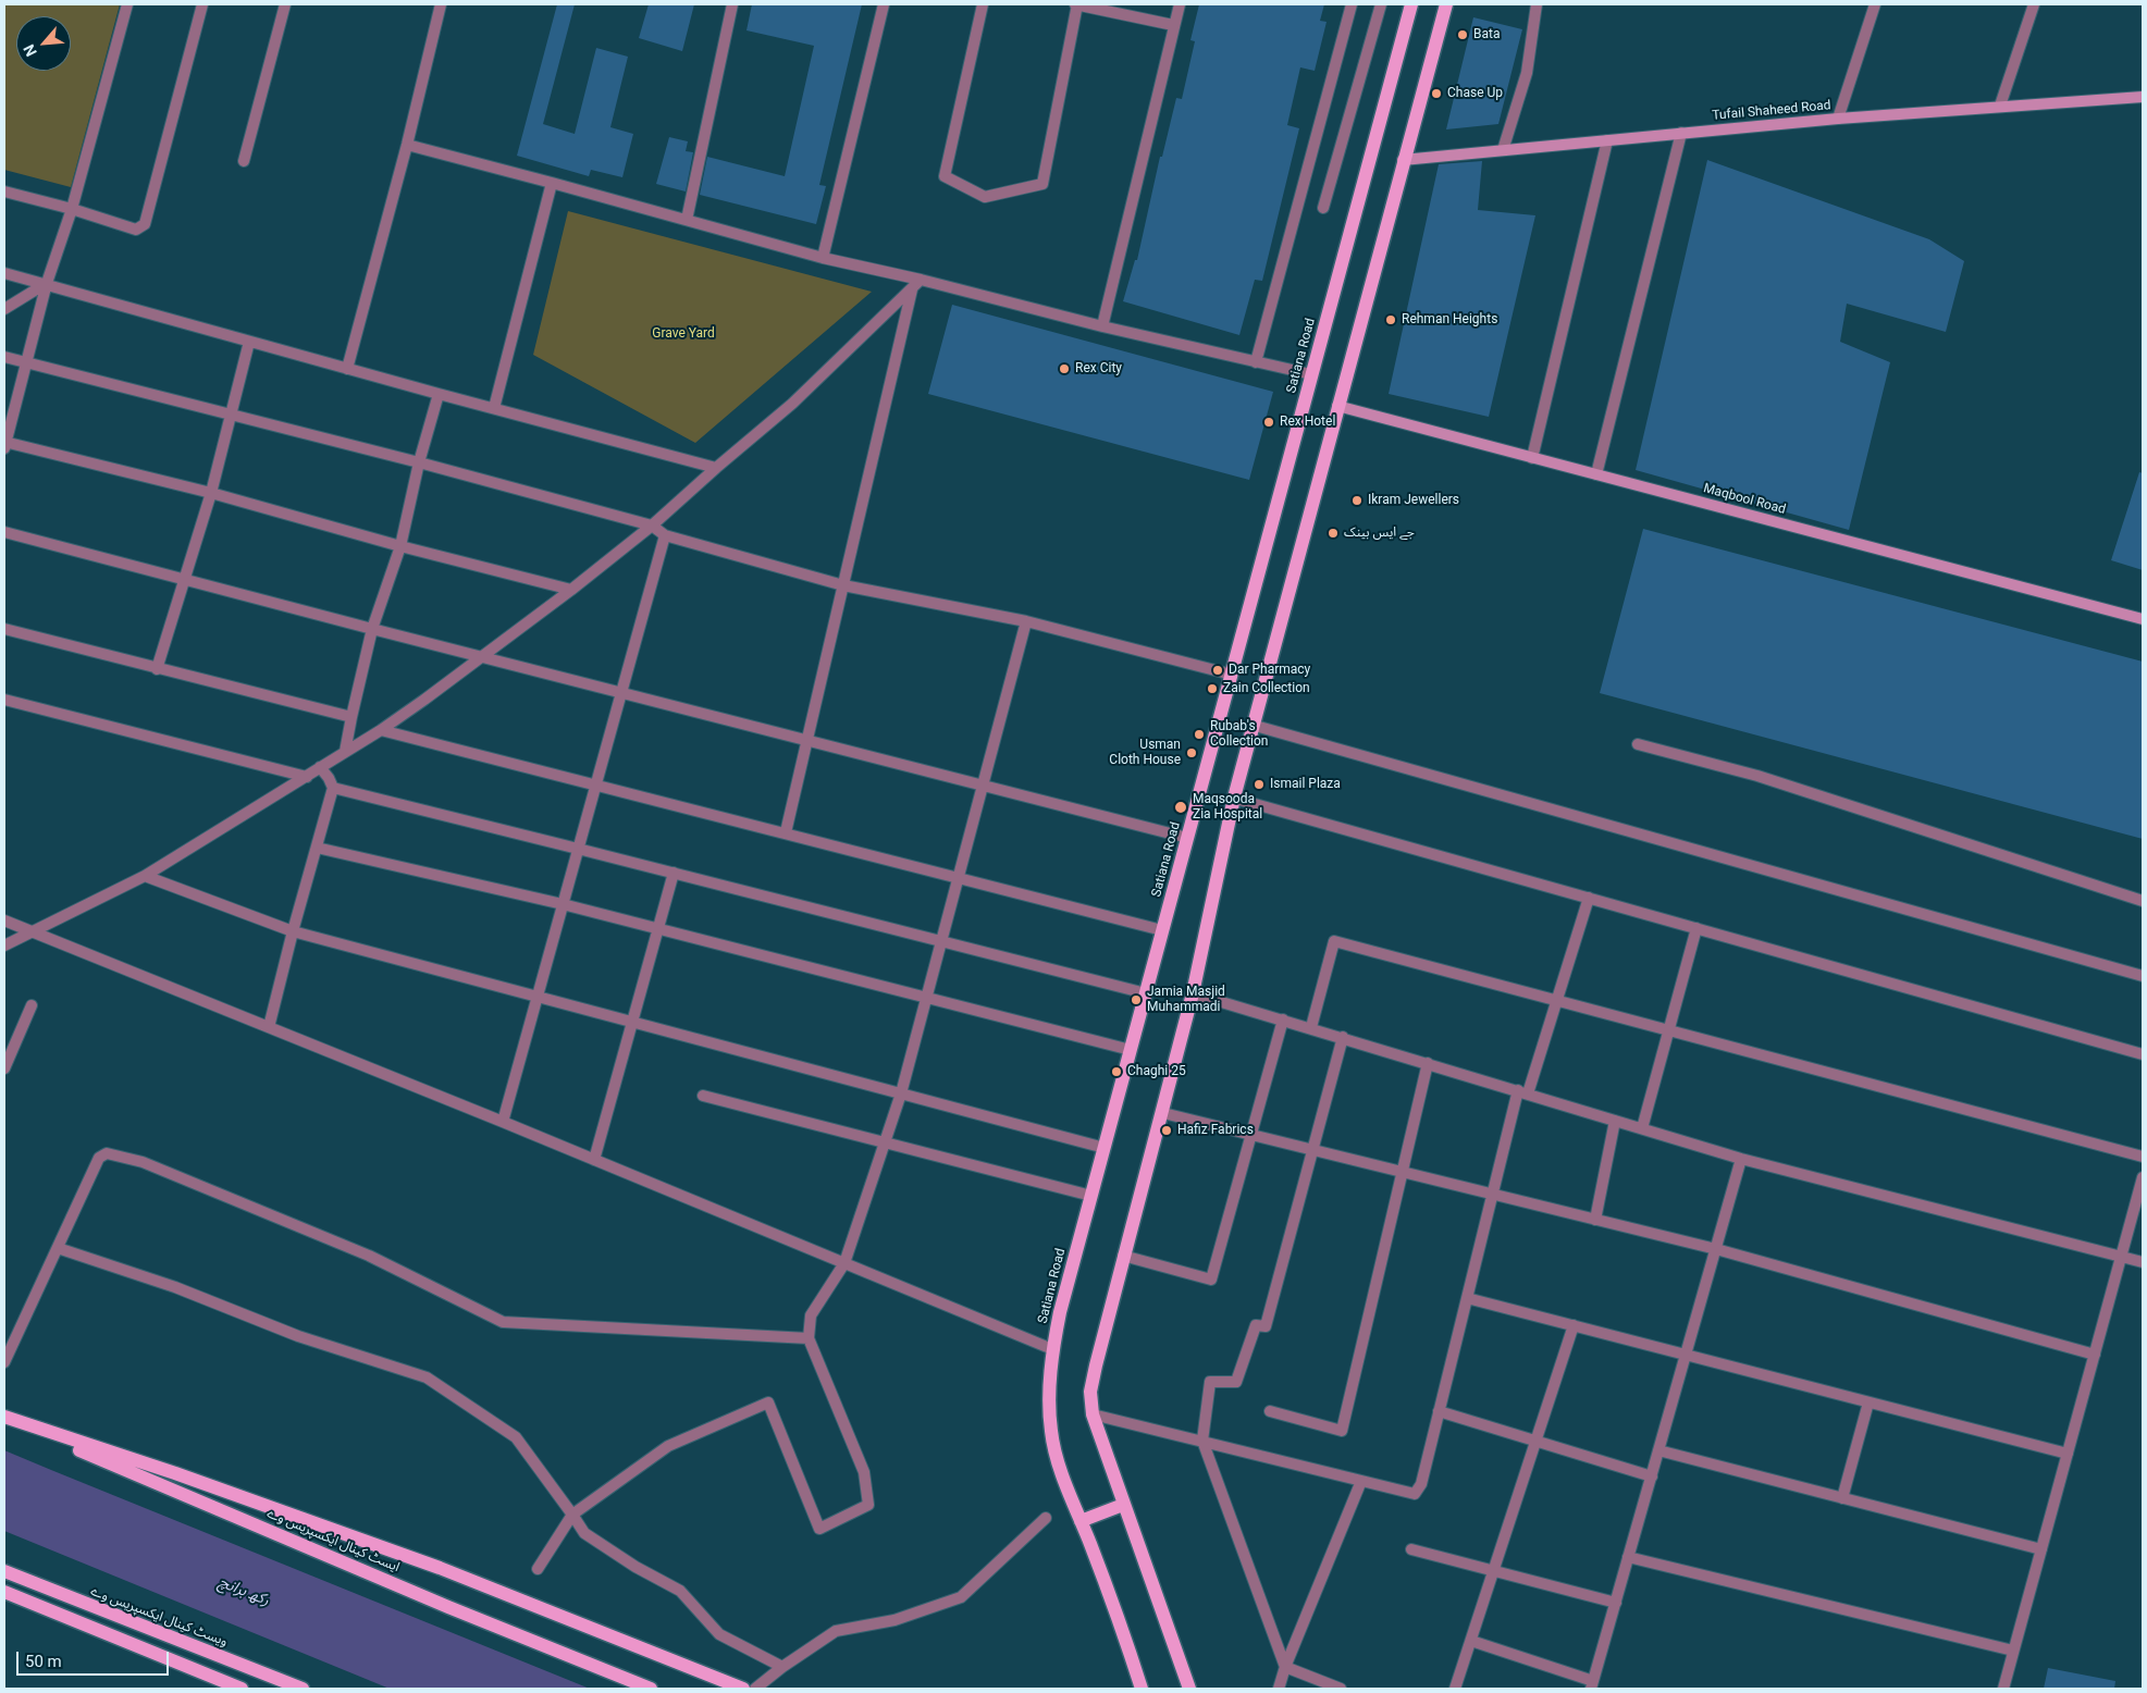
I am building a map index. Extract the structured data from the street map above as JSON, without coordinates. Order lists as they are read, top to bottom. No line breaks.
{"streets":{"main road":["Satiana Road","ایسٹ کینال ایکسپریس وے","ویسٹ کینال ایکسپریس وے"],"street":["Tufail Shaheed Road","Maqbool Road"]},"water":["رکھ برانچ"],"parks":["Grave Yard"],"places":["Bata","Chase Up","Rehman Heights","Rex City","Rex Hotel","Ikram Jewellers","جے ایس بینک","Dar Pharmacy","Zain Collection","Rubab's Collection","Usman Cloth House","Ismail Plaza","Maqsooda Zia Hospital","Jamia Masjid Muhammadi","Chaghi 25","Hafiz Fabrics"],"scale_bar":"50 m","north":"bottom left"}
